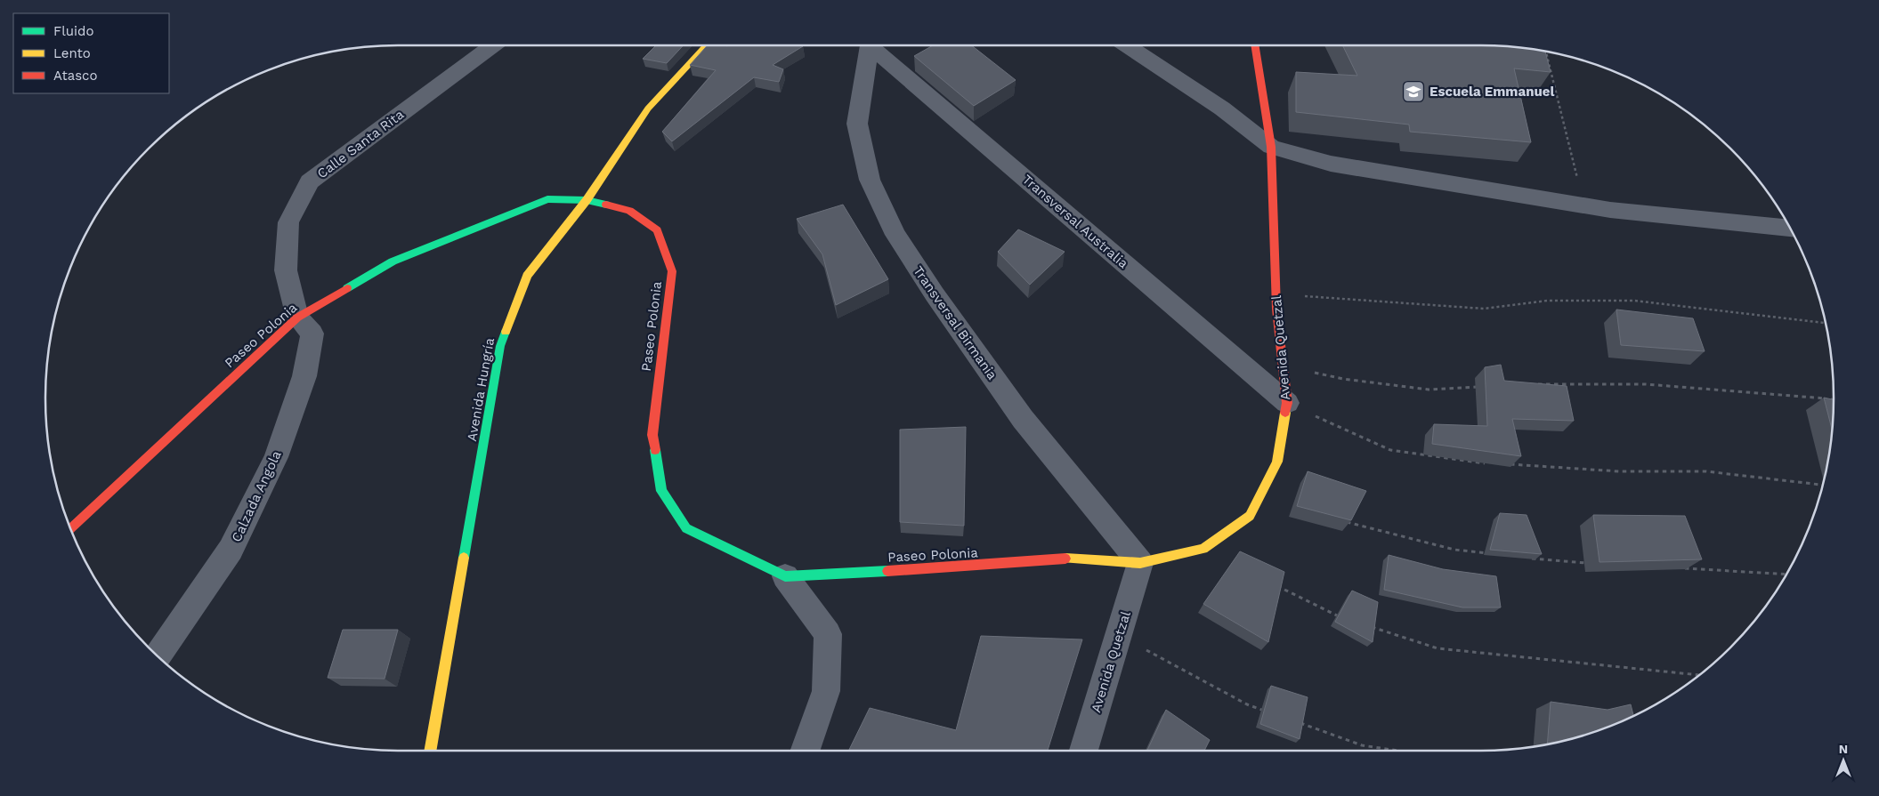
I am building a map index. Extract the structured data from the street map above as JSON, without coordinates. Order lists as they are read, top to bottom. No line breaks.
{"streets":{"street":["Calle Santa Rita","Transversal Australia","Transversal Birmania","Paseo Polonia","Avenida Quetzal","Avenida Hungría","Calzada Angola"]},"crossings":[["Calle Santa Rita","Paseo Polonia"],["Calle Santa Rita","Calzada Angola"],["Transversal Australia","Avenida Quetzal"],["Transversal Birmania","Paseo Polonia"],["Transversal Birmania","Avenida Quetzal"],["Paseo Polonia","Avenida Quetzal"],["Paseo Polonia","Avenida Hungría"],["Paseo Polonia","Calzada Angola"]],"places":{"school or university":["Escuela Emmanuel"]},"legend":["Fluido","Lento","Atasco"],"north":"top"}
